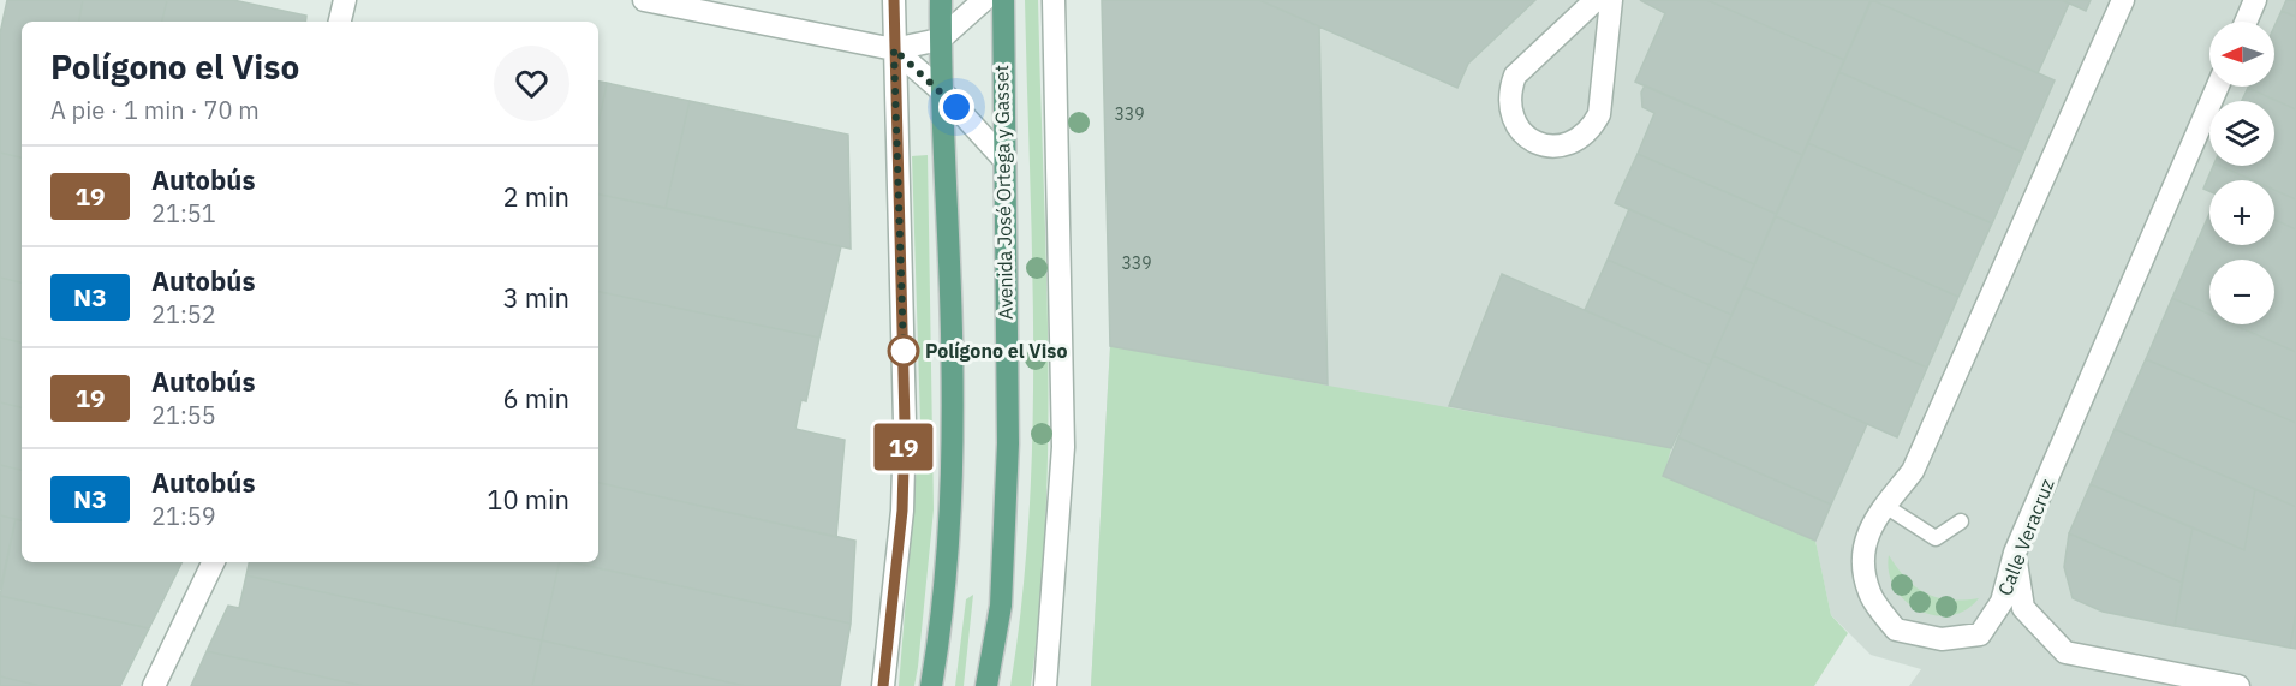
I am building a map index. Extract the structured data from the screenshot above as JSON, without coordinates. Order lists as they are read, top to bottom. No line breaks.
{"streets":{"main road":["Avenida José Ortega y Gasset"],"street":["Calle Veracruz"]},"places":["Polígono el Viso"],"lines":["bus line 19"],"house_numbers":["339","339"],"north":"left","page":{"on_map":"19","map_buttons":["+","−"],"heading":["Polígono el Viso","A pie · 1 min · 70 m"],"list":[{"mark":"19","name":"Autobús","note":"21:51","value":"2 min"},{"mark":"N3","name":"Autobús","note":"21:52","value":"3 min"},{"mark":"19","name":"Autobús","note":"21:55","value":"6 min"},{"mark":"N3","name":"Autobús","note":"21:59","value":"10 min"}]}}
